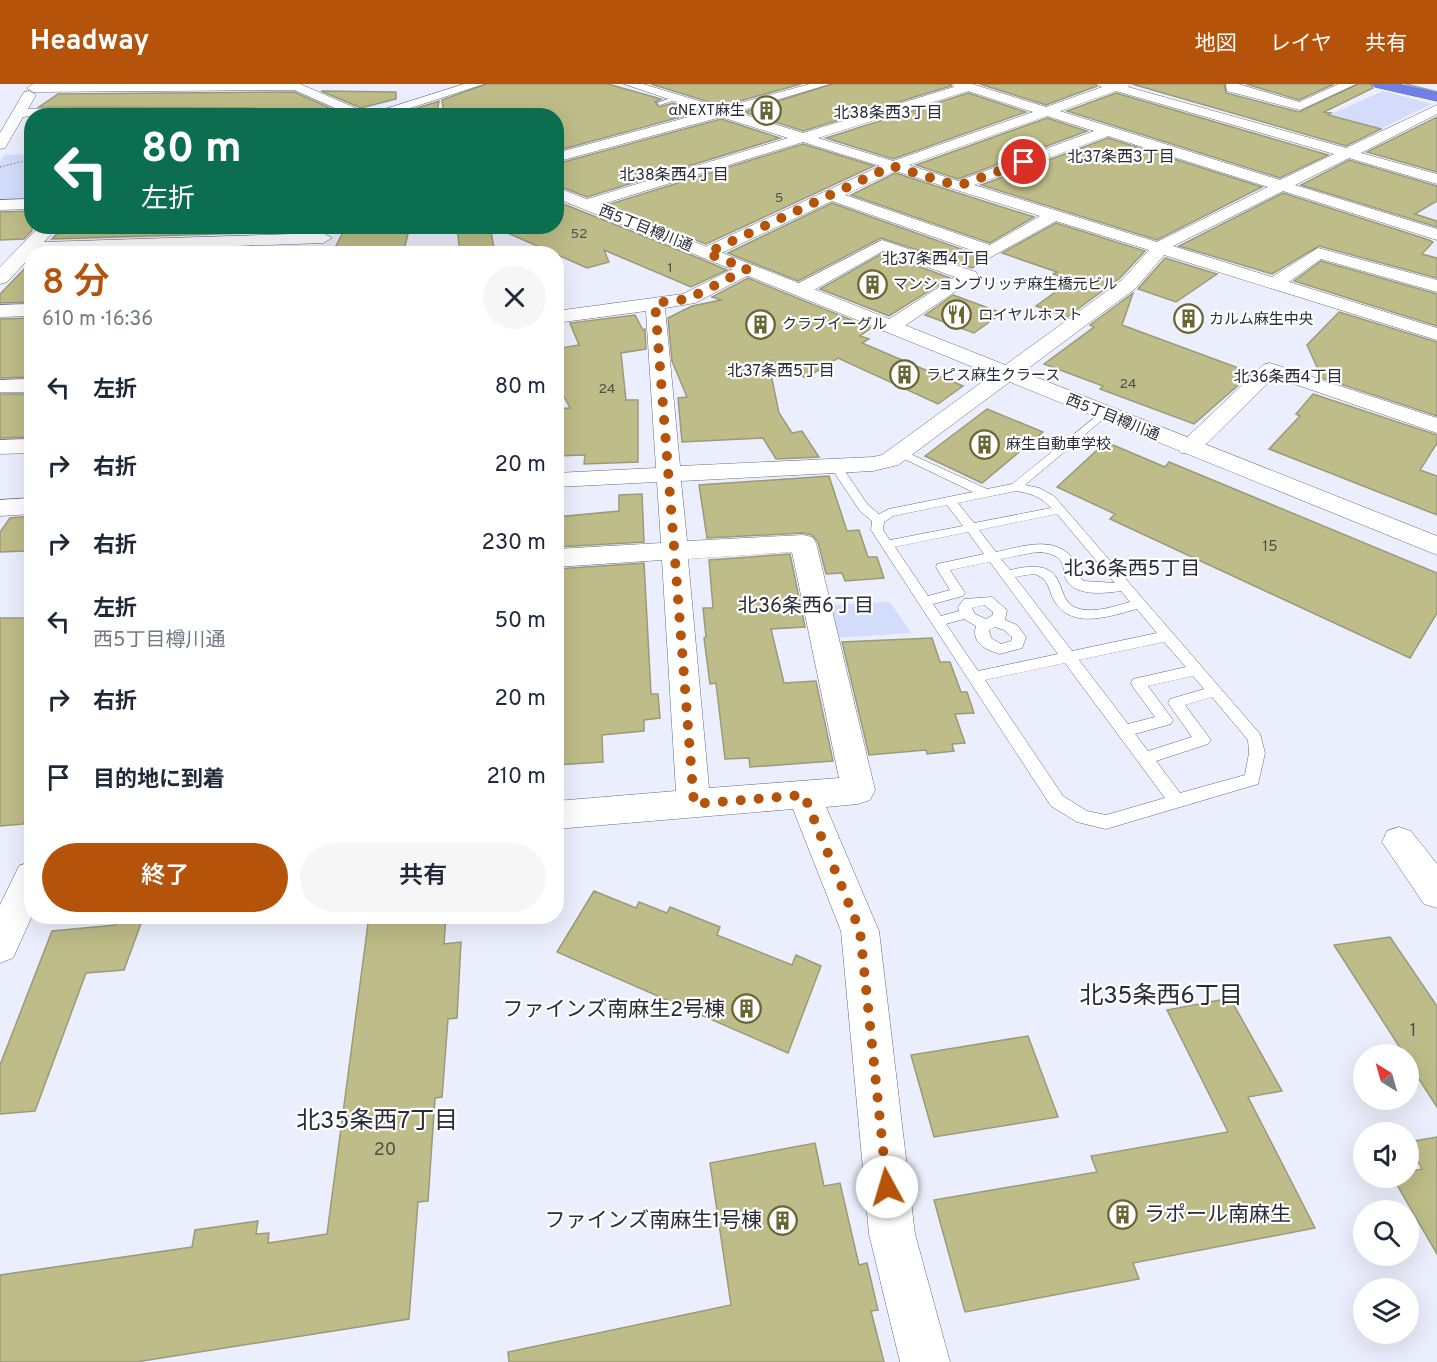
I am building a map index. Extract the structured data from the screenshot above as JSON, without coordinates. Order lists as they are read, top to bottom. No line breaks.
{"streets":{"street":["西5丁目樽川通"]},"districts":["北38条西3丁目","北37条西3丁目","北38条西4丁目","北37条西4丁目","北37条西5丁目","北36条西4丁目","北36条西5丁目","北36条西6丁目","北35条西6丁目","北35条西7丁目"],"places":{"building":["αNEXT麻生","マンションブリッヂ麻生橋元ビル","カルム麻生中央","クラブイーグル","ラピス麻生クラース","麻生自動車学校","ファインズ南麻生2号棟","ラポール南麻生","ファインズ南麻生1号棟"],"restaurant":["ロイヤルホスト"]},"house_numbers":["5","52","1","24","24","15","1","20"],"north":"top left","page":{"header":"Headway","nav":["地図","レイヤ","共有"],"turn":["80 m","左折"],"heading":["8 分","610 m · 16:36"],"list":[{"name":"左折","value":"80 m"},{"name":"右折","value":"20 m"},{"name":"右折","value":"230 m"},{"name":"左折","note":"西5丁目樽川通","value":"50 m"},{"name":"右折","value":"20 m"},{"name":"目的地に到着","value":"210 m"}],"buttons":["終了","共有"]}}
